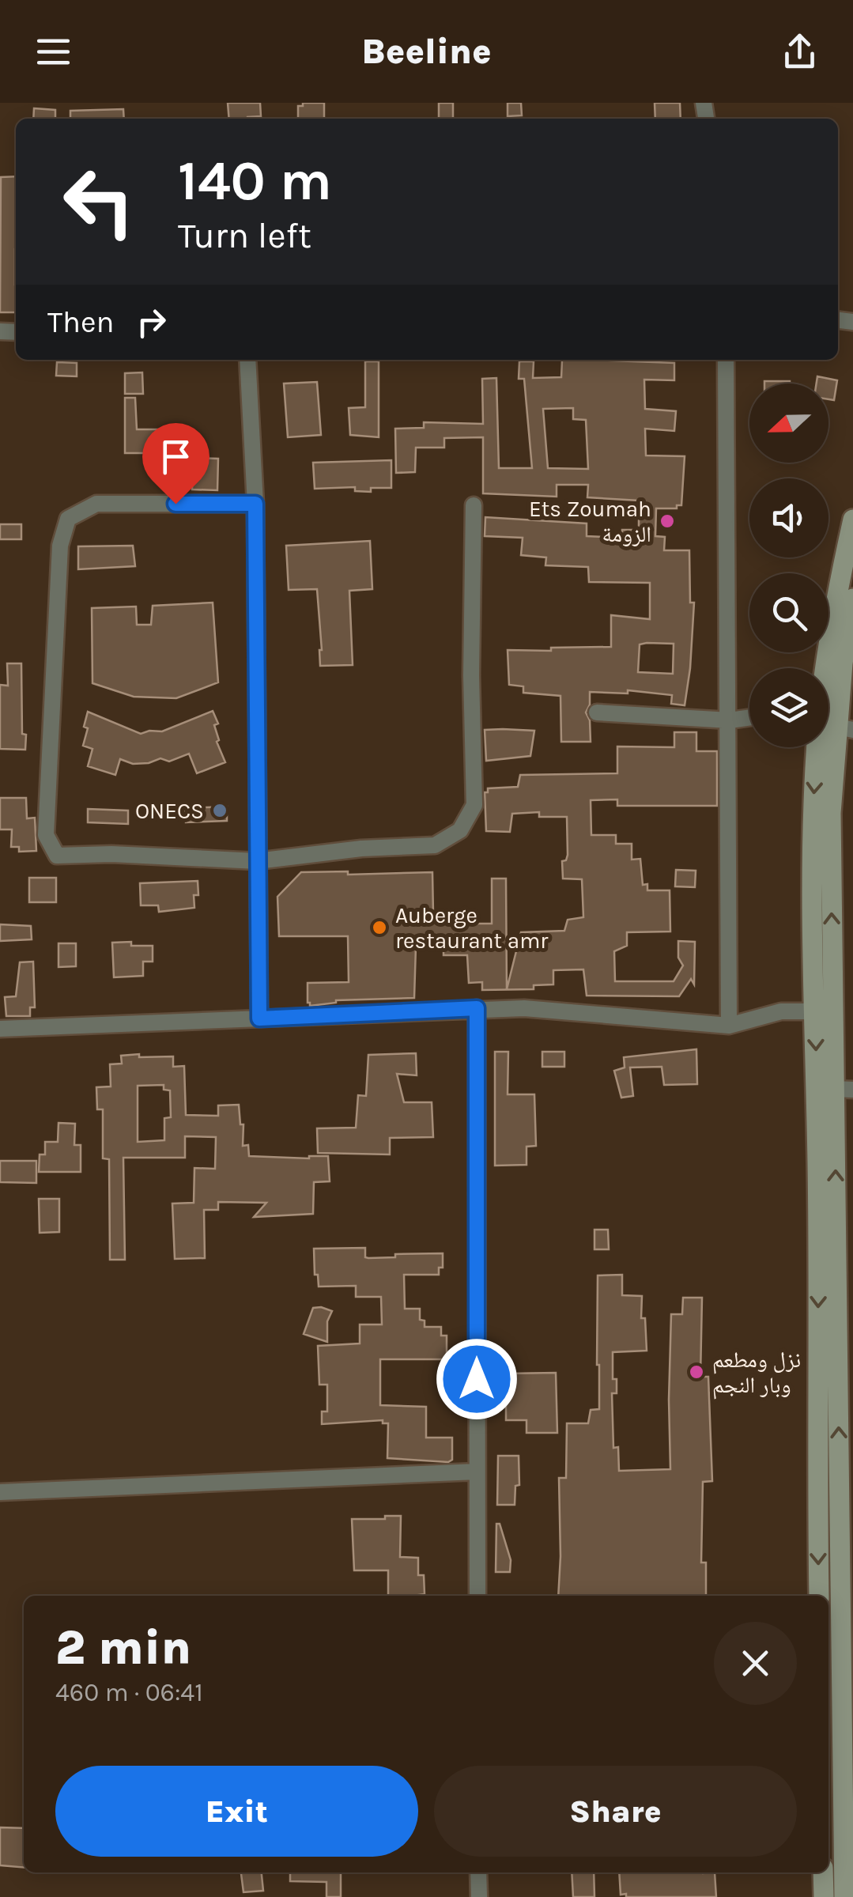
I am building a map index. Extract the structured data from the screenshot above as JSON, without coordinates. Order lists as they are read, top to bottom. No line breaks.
{"places":["Ets Zoumah الزومة","ONECS","Auberge restaurant amr","نزل ومطعم وبار النجم"],"north":"left","page":{"header":"Beeline","turn":["140 m","Turn left"],"then":"Then","heading":["2 min","460 m · 06:41"],"buttons":["Exit","Share"]}}
